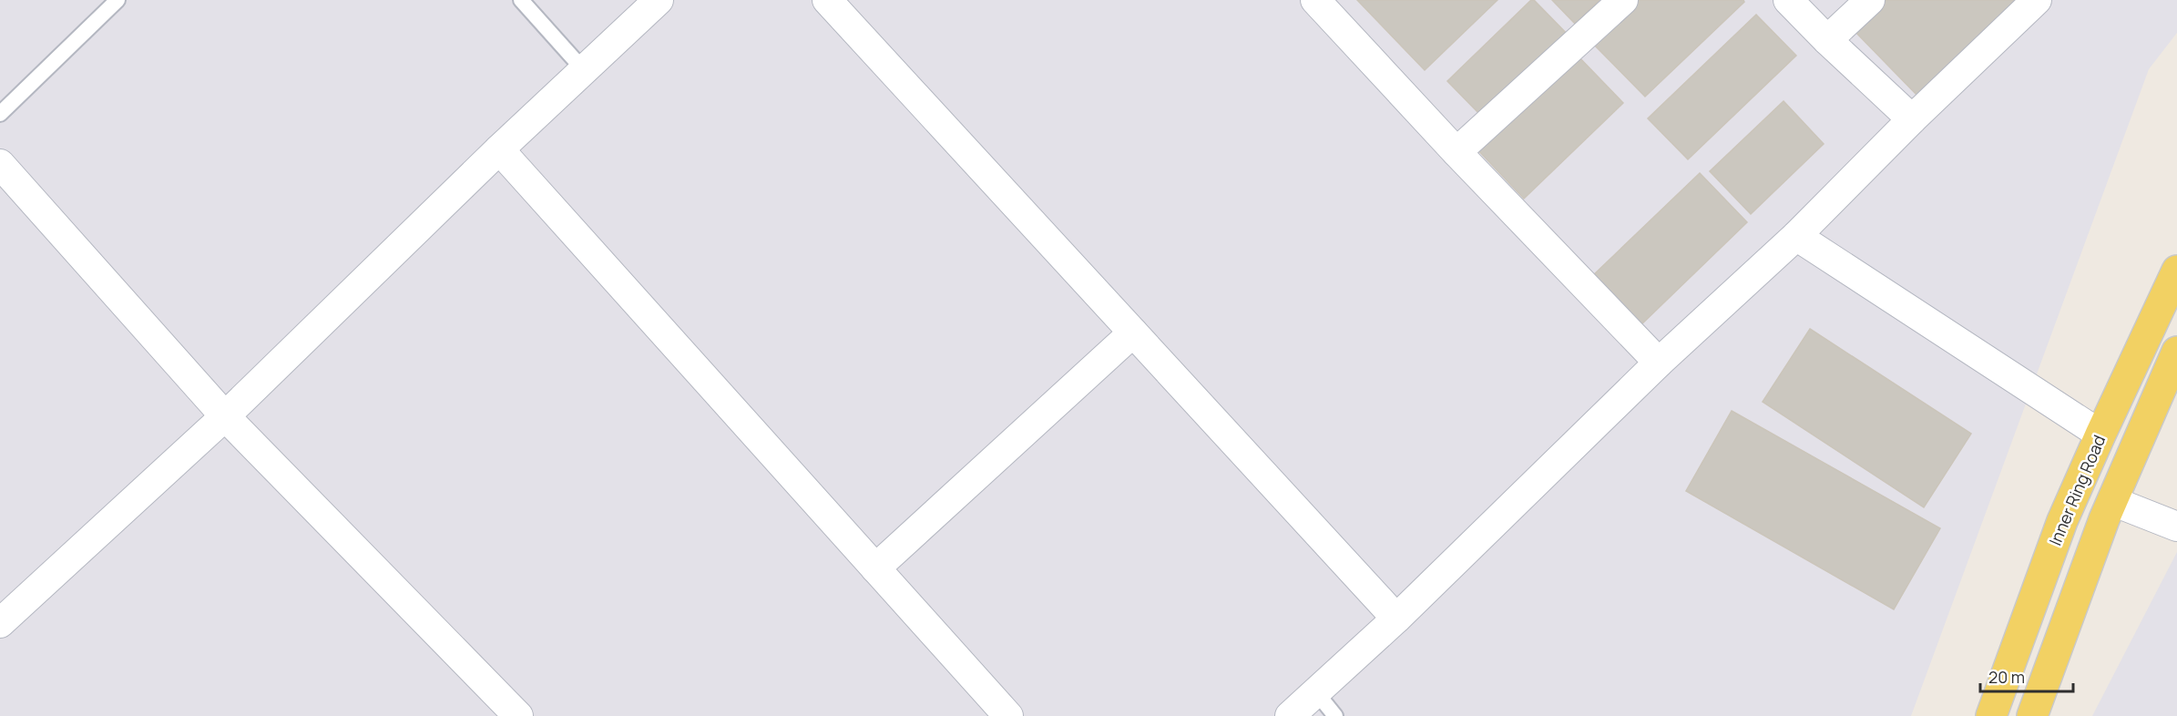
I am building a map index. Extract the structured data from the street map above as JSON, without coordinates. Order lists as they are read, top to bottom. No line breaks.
{"streets":{"main road":["Inner Ring Road"]},"scale_bar":"20 m"}
